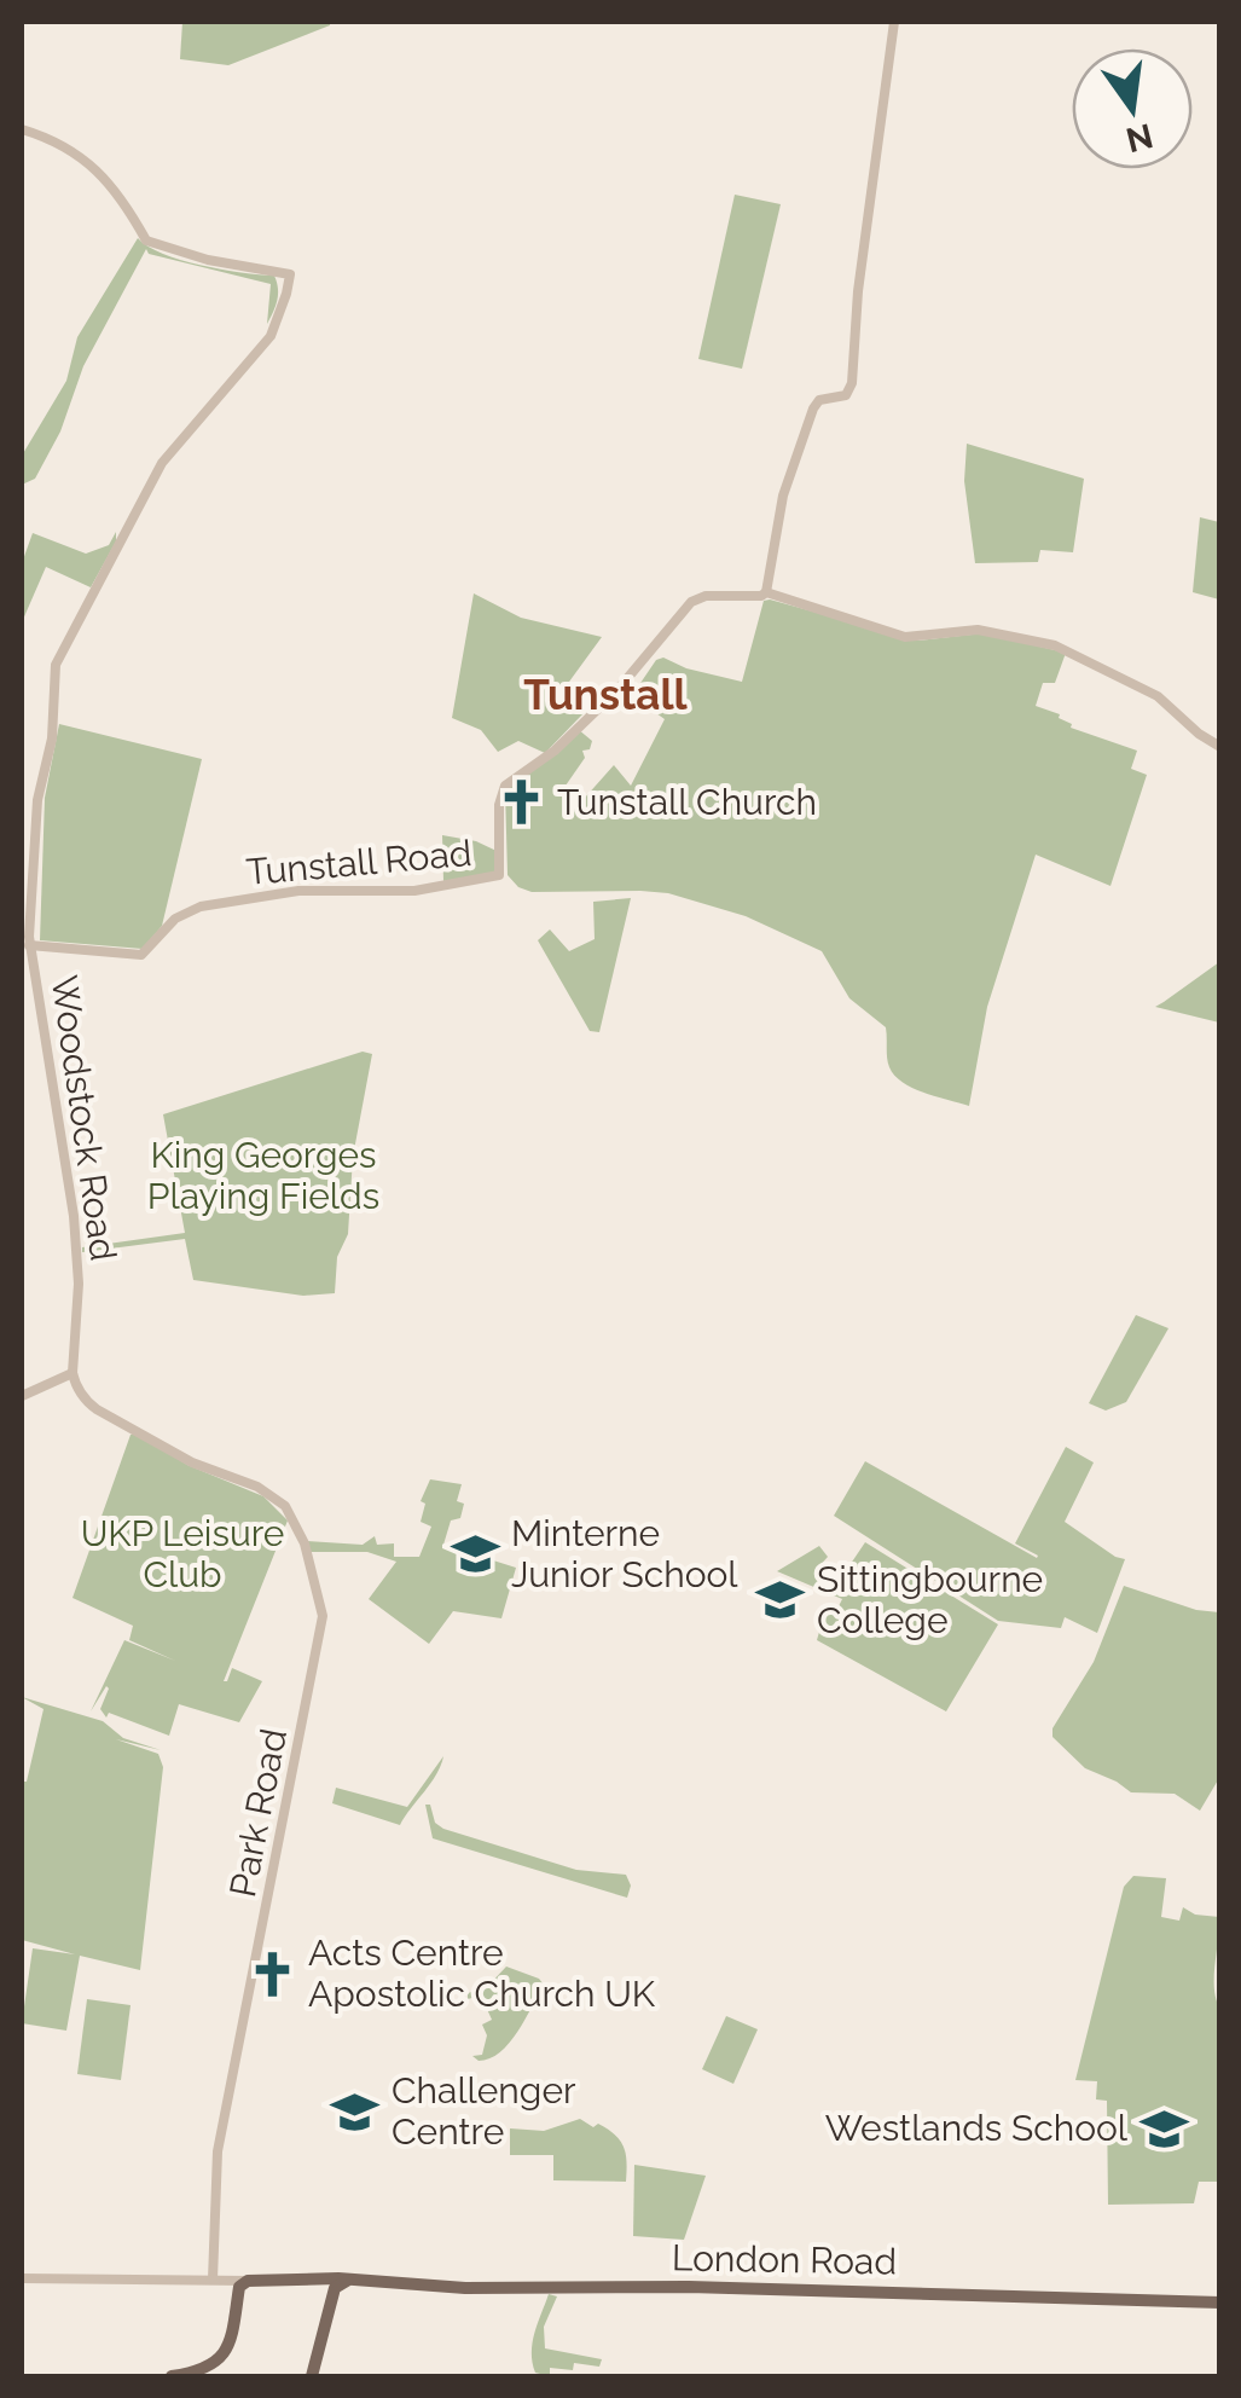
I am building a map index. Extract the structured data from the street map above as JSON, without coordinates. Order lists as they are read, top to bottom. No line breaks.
{"streets":{"main road":["London Road"],"street":["Tunstall Road","Woodstock Road","Park Road"]},"crossings":[["Tunstall Road","Woodstock Road"],["Woodstock Road","Park Road"]],"districts":["Tunstall"],"parks":["King Georges Playing Fields","UKP Leisure Club"],"places":{"church":["Tunstall Church","Acts Centre Apostolic Church UK"],"school or university":["Minterne Junior School","Sittingbourne College","Challenger Centre","Westlands School"]},"north":"bottom"}
